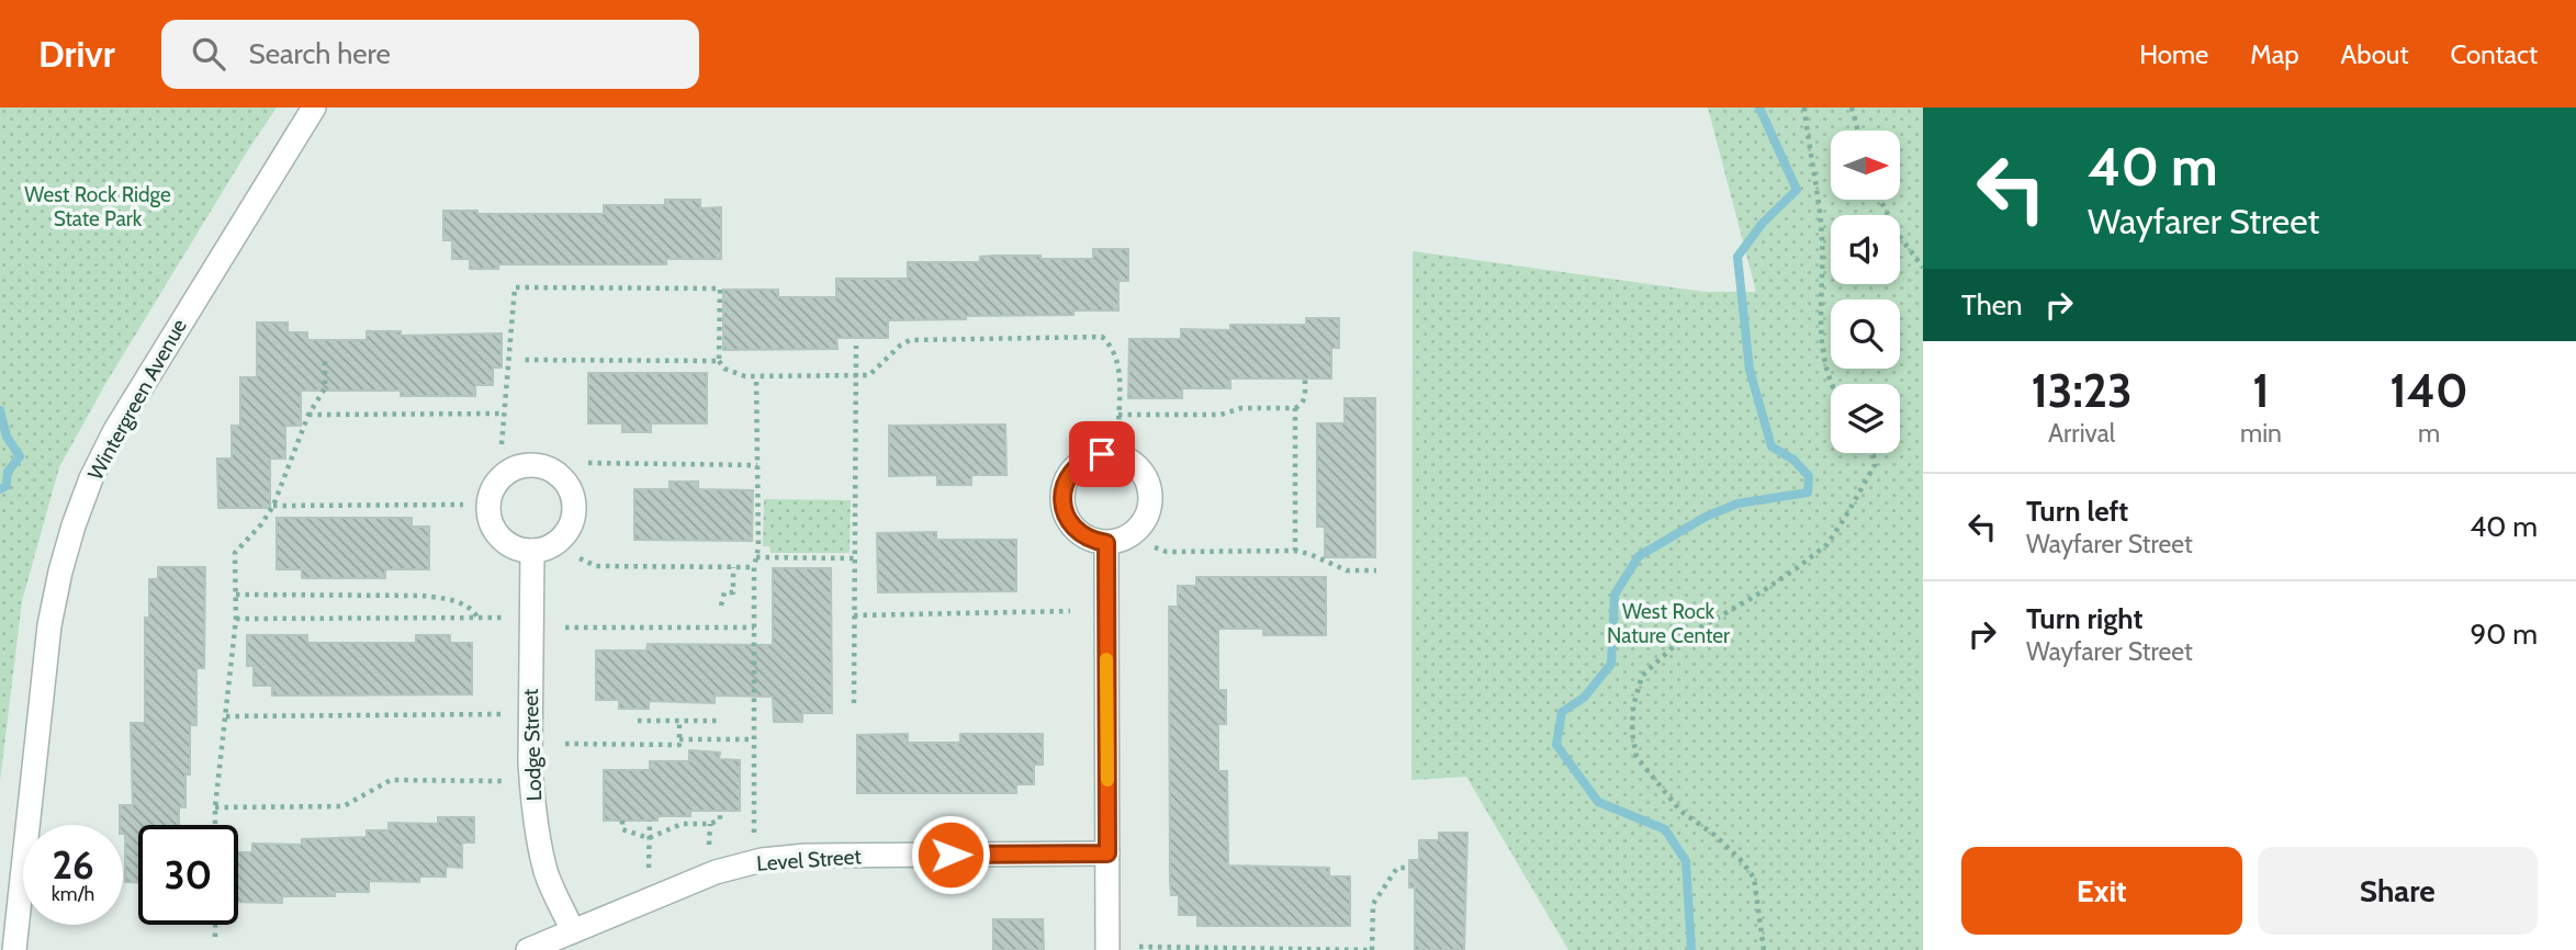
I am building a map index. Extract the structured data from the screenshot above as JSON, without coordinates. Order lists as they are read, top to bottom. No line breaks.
{"streets":{"street":["Wintergreen Avenue","Lodge Street","Level Street"]},"crossings":[["Lodge Street","Level Street"]],"parks":["West Rock Ridge State Park","West Rock Nature Center"],"north":"right","page":{"header":"Drivr","search":"Search here","nav":["Home","Map","About","Contact"],"turn":["40 m","Wayfarer Street"],"then":"Then","eta":["13:23","Arrival","1","min","140","m"],"list":[{"name":"Turn left","note":"Wayfarer Street","value":"40 m"},{"name":"Turn right","note":"Wayfarer Street","value":"90 m"}],"speed":"26 km/h","limit":"30","buttons":["Exit","Share"]}}
